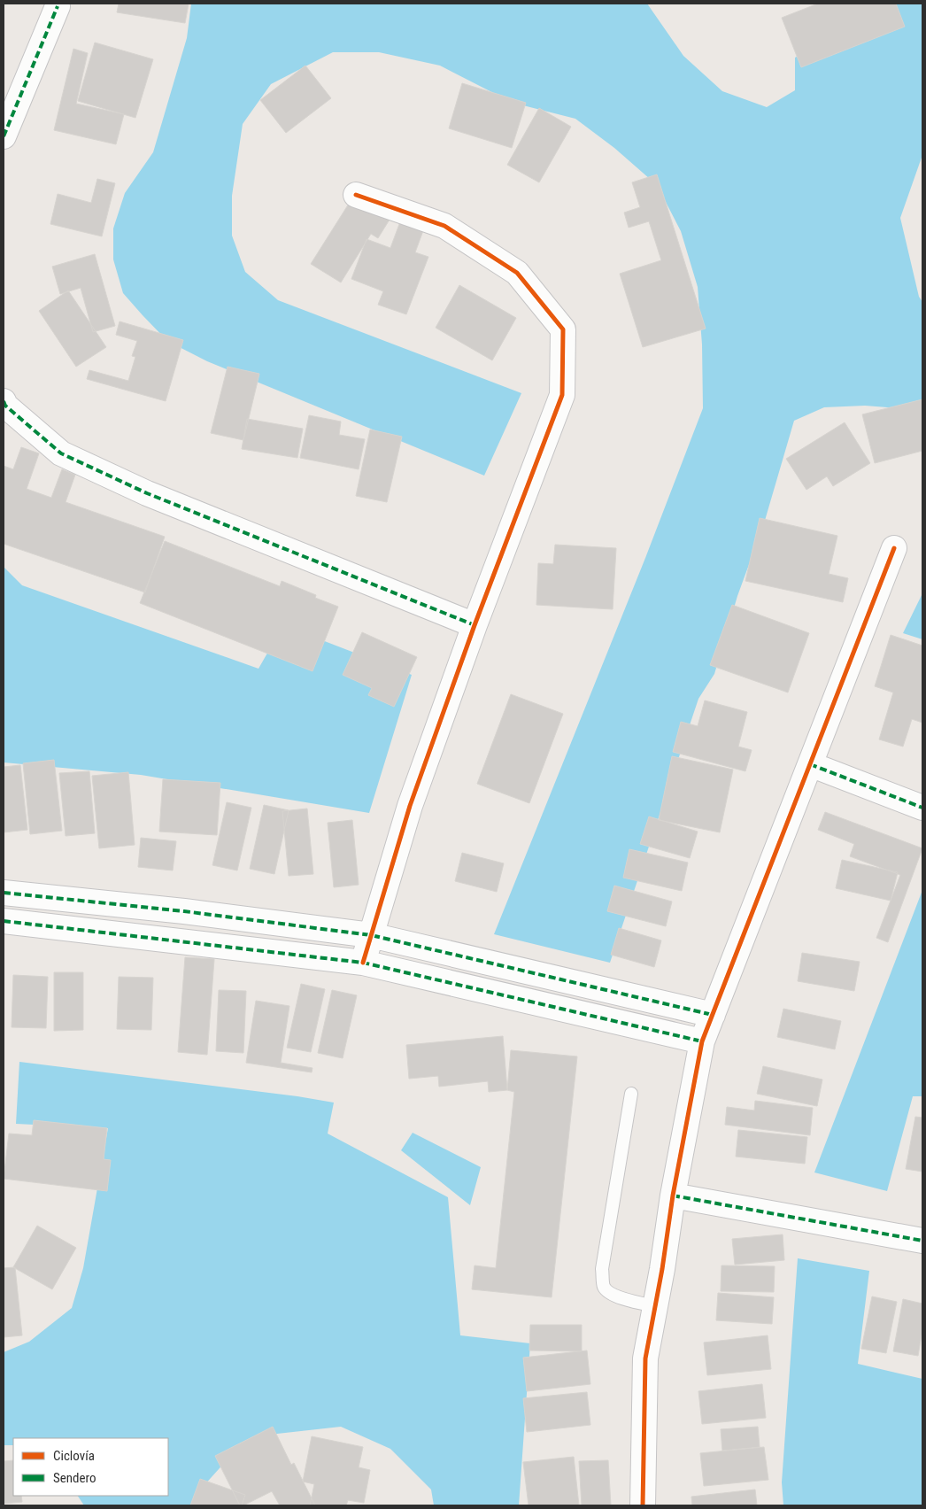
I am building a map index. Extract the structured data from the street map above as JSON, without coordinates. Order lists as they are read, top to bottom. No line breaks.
{"legend":["Ciclovía","Sendero"]}
